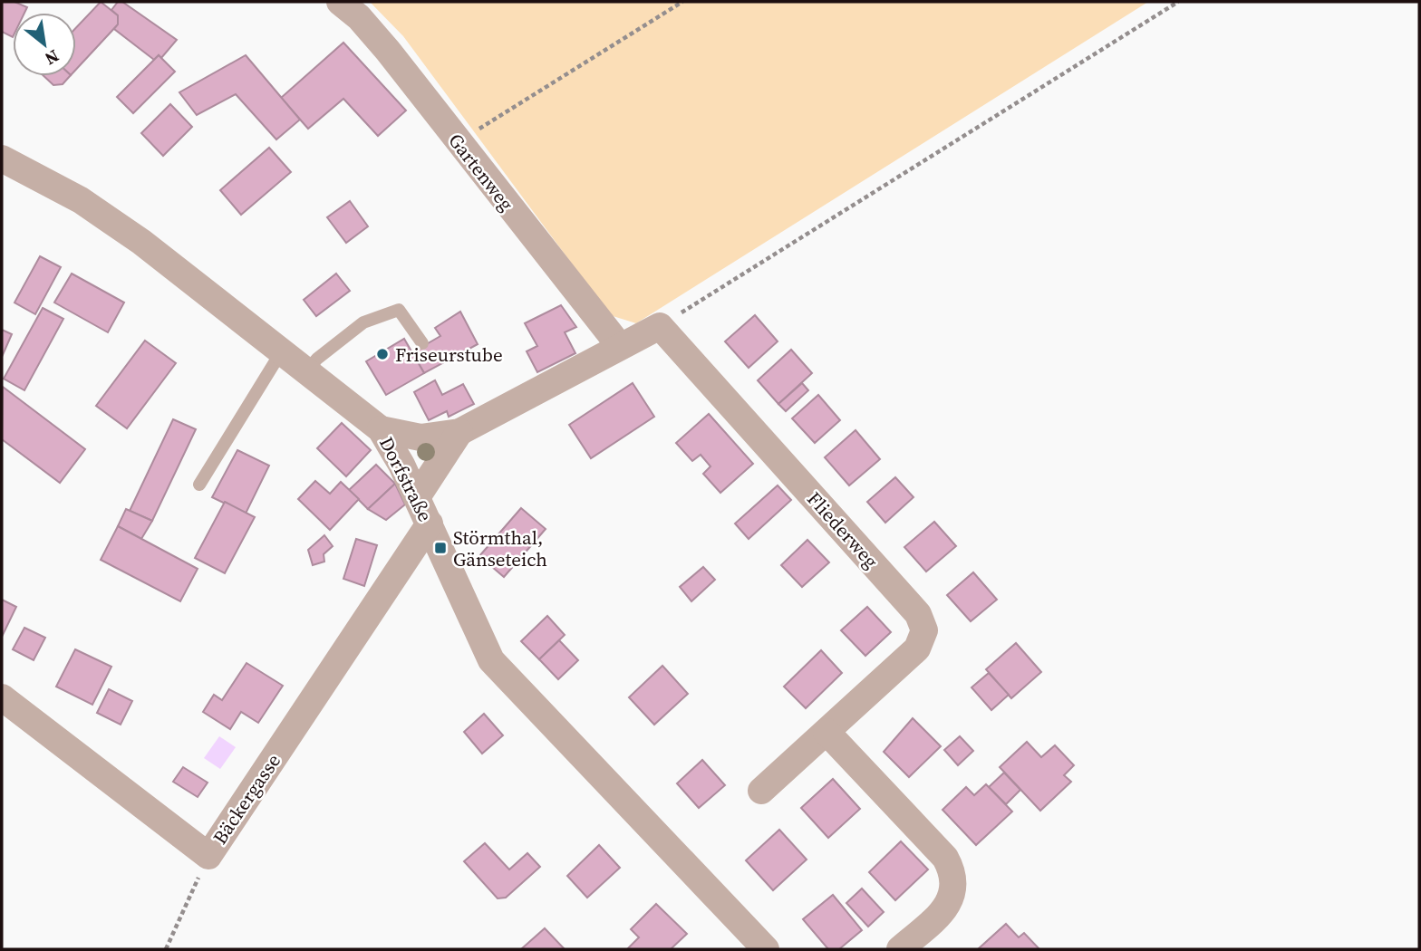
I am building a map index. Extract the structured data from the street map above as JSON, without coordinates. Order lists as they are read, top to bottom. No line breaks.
{"streets":{"street":["Gartenweg","Dorfstraße","Fliederweg","Bäckergasse"]},"crossings":[["Dorfstraße","Bäckergasse"]],"places":{"other":["Friseurstube"],"transit":["Störmthal, Gänseteich"]},"north":"bottom right"}
